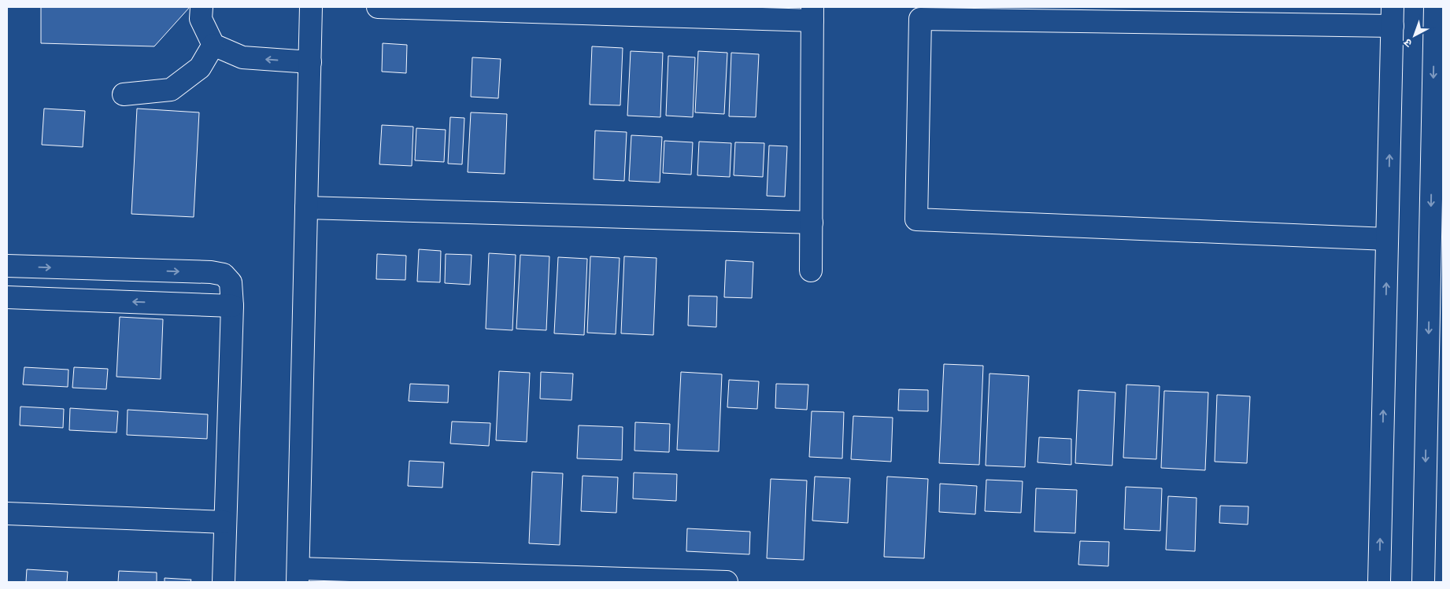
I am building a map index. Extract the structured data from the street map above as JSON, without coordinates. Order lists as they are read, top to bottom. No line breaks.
{"north":"bottom left"}
